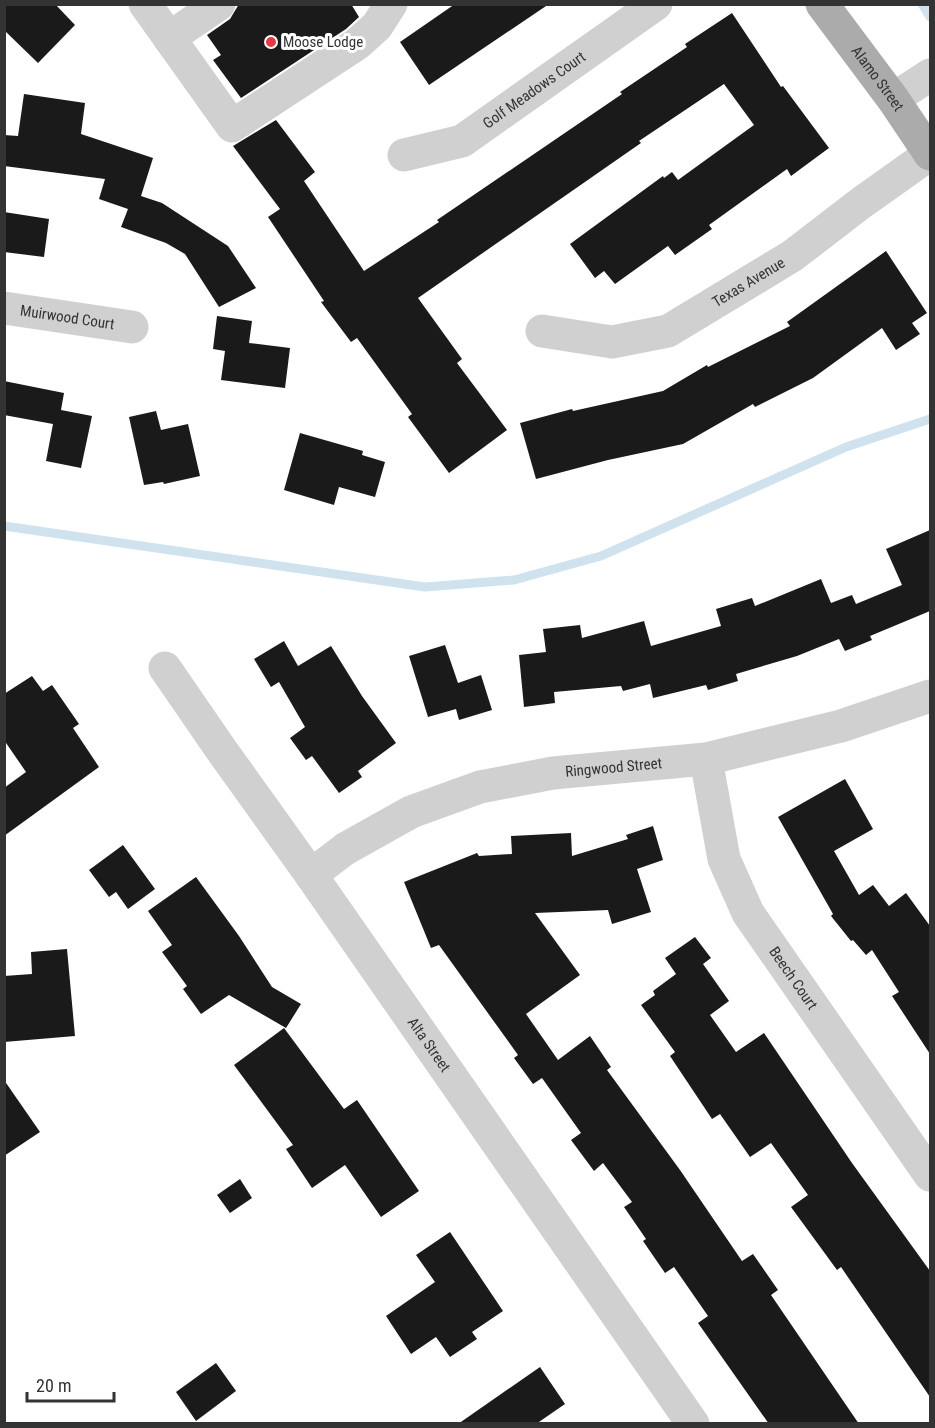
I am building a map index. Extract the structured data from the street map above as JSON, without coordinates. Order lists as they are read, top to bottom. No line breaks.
{"streets":{"main road":["Alamo Street"],"street":["Golf Meadows Court","Texas Avenue","Muirwood Court","Ringwood Street","Beech Court","Alta Street"]},"crossings":[["Alamo Street","Texas Avenue"],["Ringwood Street","Beech Court"],["Ringwood Street","Alta Street"]],"places":["Moose Lodge"],"scale_bar":"20 m"}
